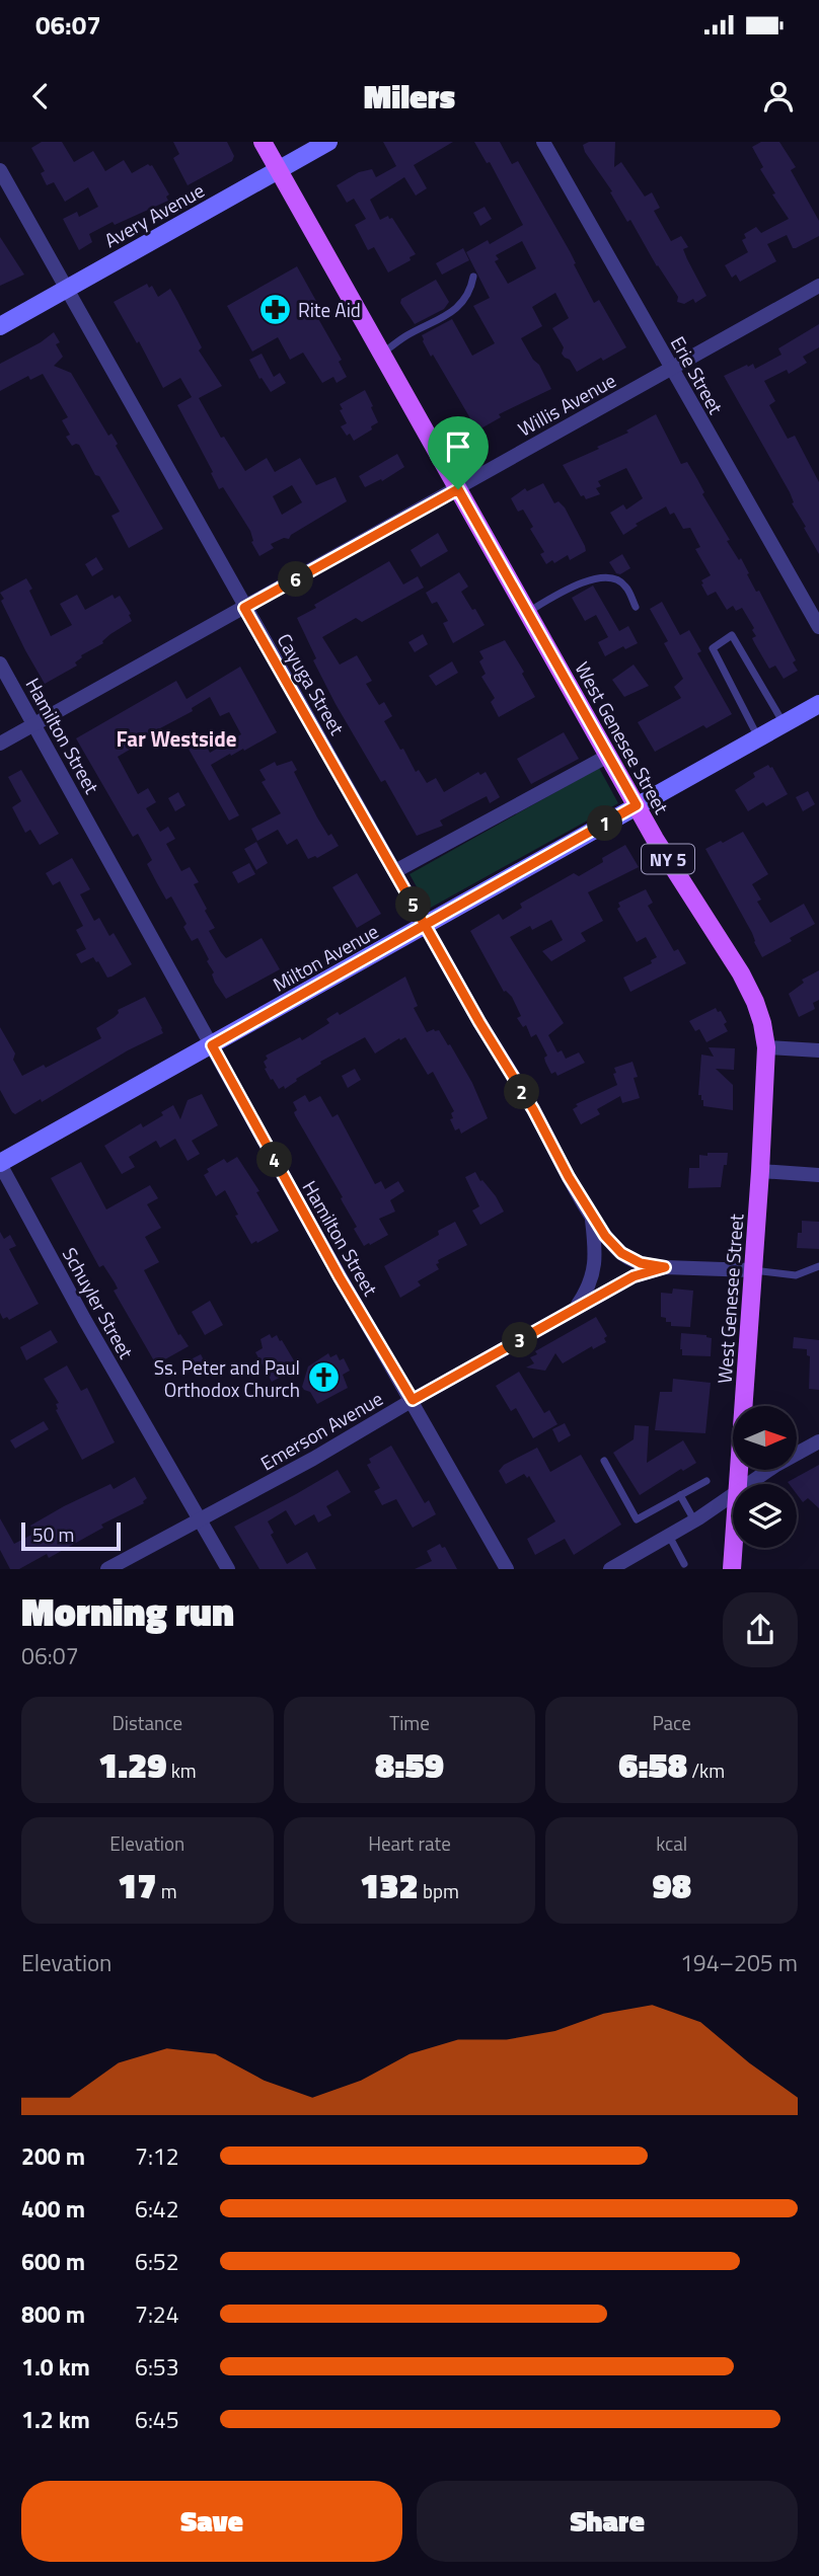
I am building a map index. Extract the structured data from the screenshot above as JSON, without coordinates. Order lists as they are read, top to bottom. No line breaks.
{"streets":{"main road":["West Genesee Street","NY 5"],"street":["Avery Avenue","Erie Street","Willis Avenue","Cayuga Street","Hamilton Street","Milton Avenue","Schuyler Street","Emerson Avenue"]},"crossings":[["Avery Avenue","Cayuga Street"],["Avery Avenue","West Genesee Street"],["Erie Street","Willis Avenue"],["Willis Avenue","Cayuga Street"],["Willis Avenue","Hamilton Street"],["Willis Avenue","West Genesee Street"],["Cayuga Street","Milton Avenue"],["Cayuga Street","Emerson Avenue"],["Hamilton Street","Milton Avenue"],["Hamilton Street","Emerson Avenue"],["West Genesee Street","Milton Avenue"],["West Genesee Street","Emerson Avenue"],["Milton Avenue","Schuyler Street"],["Schuyler Street","Emerson Avenue"]],"districts":["Far Westside"],"places":{"pharmacy":["Rite Aid"],"church":["Ss. Peter and Paul Orthodox Church"]},"scale_bar":"50 m","north":"right","page":{"status":"06:07","header":"Milers","pins":["6","1","5","2","4","3"],"scale":"50 m","heading":["Morning run","06:07"],"stats":[["Distance","1.29 km"],["Time","8:59"],["Pace","6:58 /km"],["Elevation","17 m"],["Heart rate","132 bpm"],["kcal","98"]],"chart":["Elevation","194–205 m"],"list":[{"name":"200 m","note":"7:12"},{"name":"400 m","note":"6:42"},{"name":"600 m","note":"6:52"},{"name":"800 m","note":"7:24"},{"name":"1.0 km","note":"6:53"},{"name":"1.2 km","note":"6:45"}],"buttons":["Save","Share"]}}
